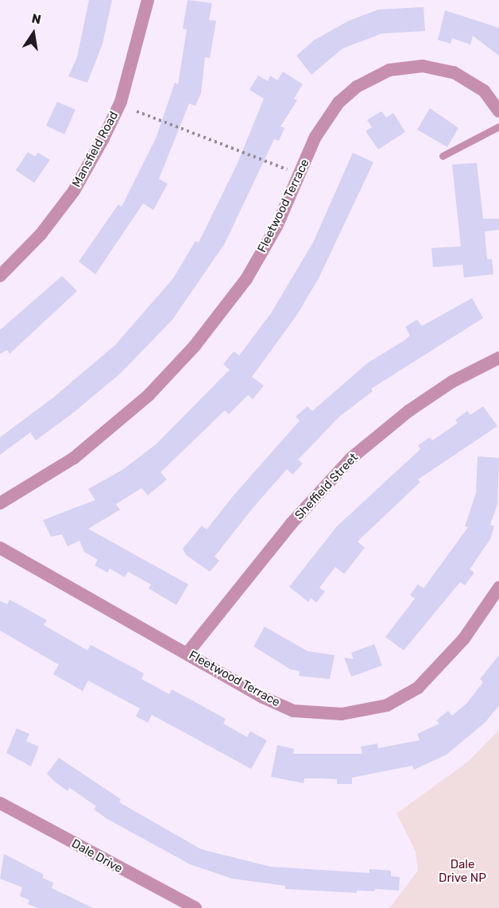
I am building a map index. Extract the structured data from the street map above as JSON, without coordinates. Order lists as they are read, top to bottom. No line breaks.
{"streets":{"street":["Mansfield Road","Fleetwood Terrace","Sheffield Street","Dale Drive"]},"crossings":[["Fleetwood Terrace","Sheffield Street"]],"parks":["Dale Drive NP"],"north":"top"}
